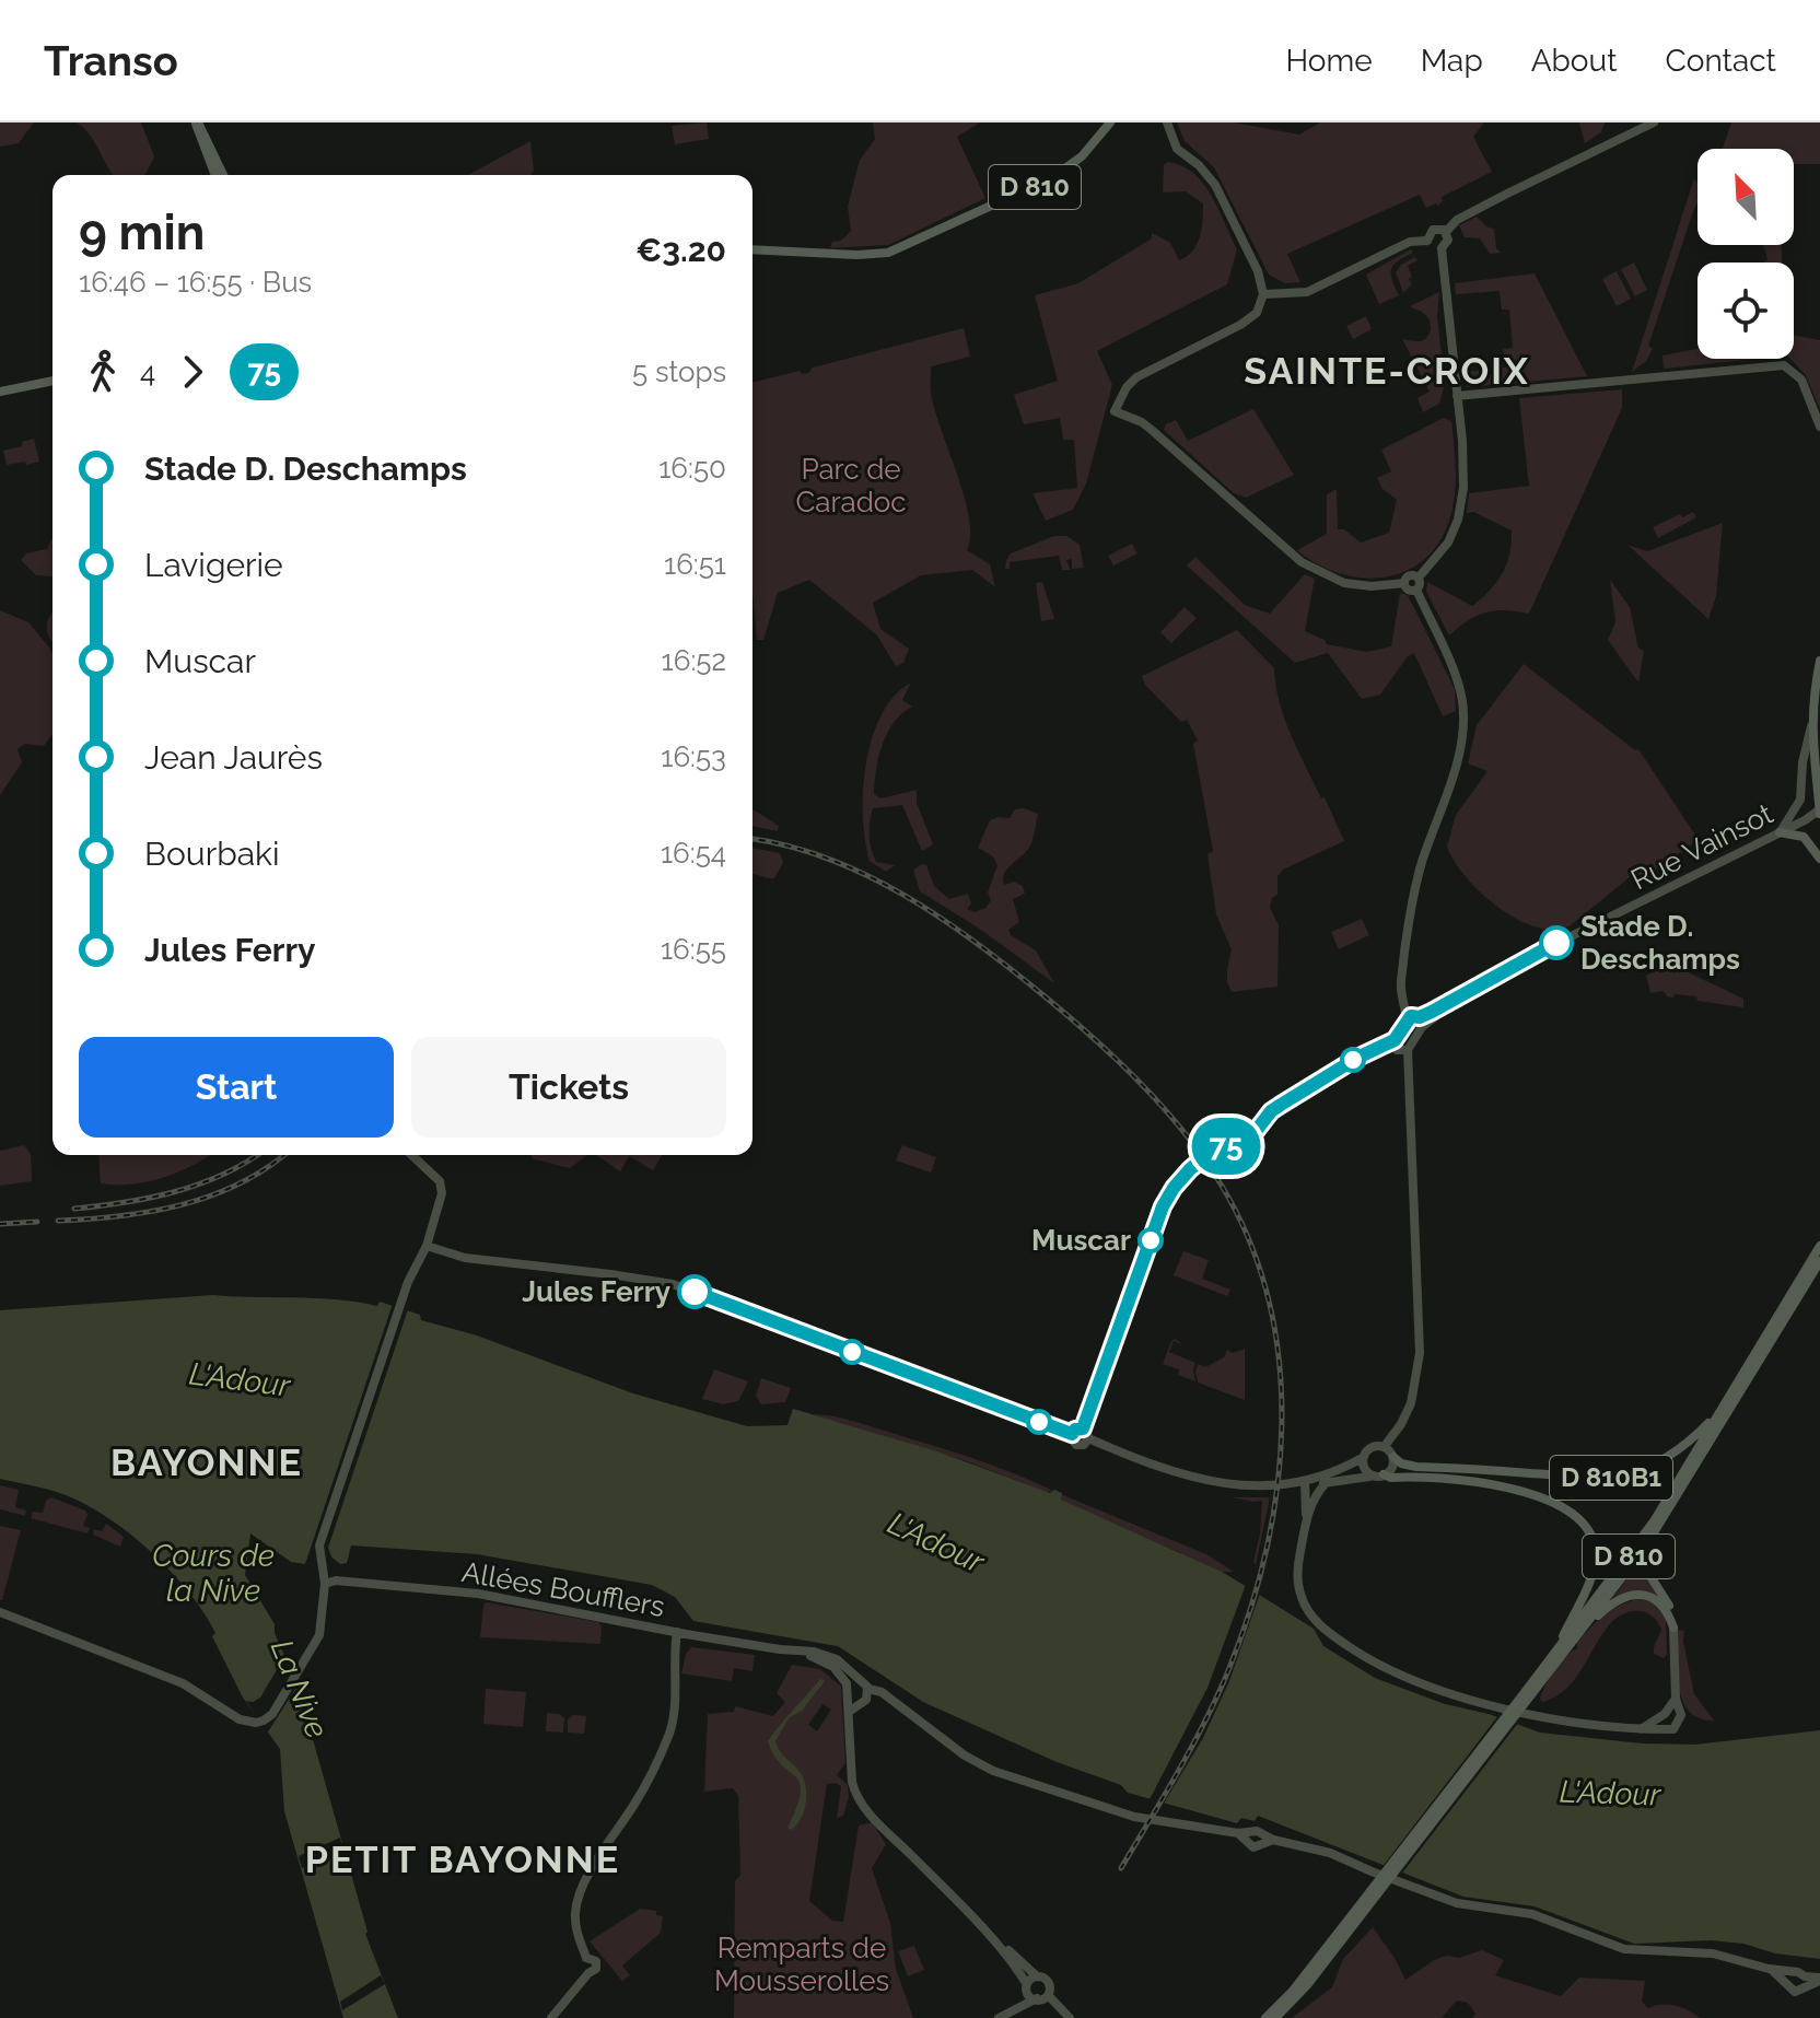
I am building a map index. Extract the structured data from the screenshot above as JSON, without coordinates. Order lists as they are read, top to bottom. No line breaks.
{"streets":{"main road":["D 810","Rue Vainsot","D 810B1","Allées Boufflers"]},"crossings":[["D 810","D 810B1"]],"districts":["SAINTE-CROIX","BAYONNE","PETIT BAYONNE"],"water":["L'Adour","Cours de la Nive","La Nive"],"parks":["Parc de Caradoc","Remparts de Mousserolles"],"places":["Stade D. Deschamps","Muscar","Jules Ferry"],"lines":["bus line 75"],"north":"top left","page":{"header":"Transo","nav":["Home","Map","About","Contact"],"on_map":"75","heading":["9 min","16:46 – 16:55 · Bus","€3.20"],"legs":["4","75","5 stops"],"list":[{"name":"Stade D. Deschamps","value":"16:50"},{"name":"Lavigerie","value":"16:51"},{"name":"Muscar","value":"16:52"},{"name":"Jean Jaurès","value":"16:53"},{"name":"Bourbaki","value":"16:54"},{"name":"Jules Ferry","value":"16:55"}],"buttons":["Start","Tickets"]}}
